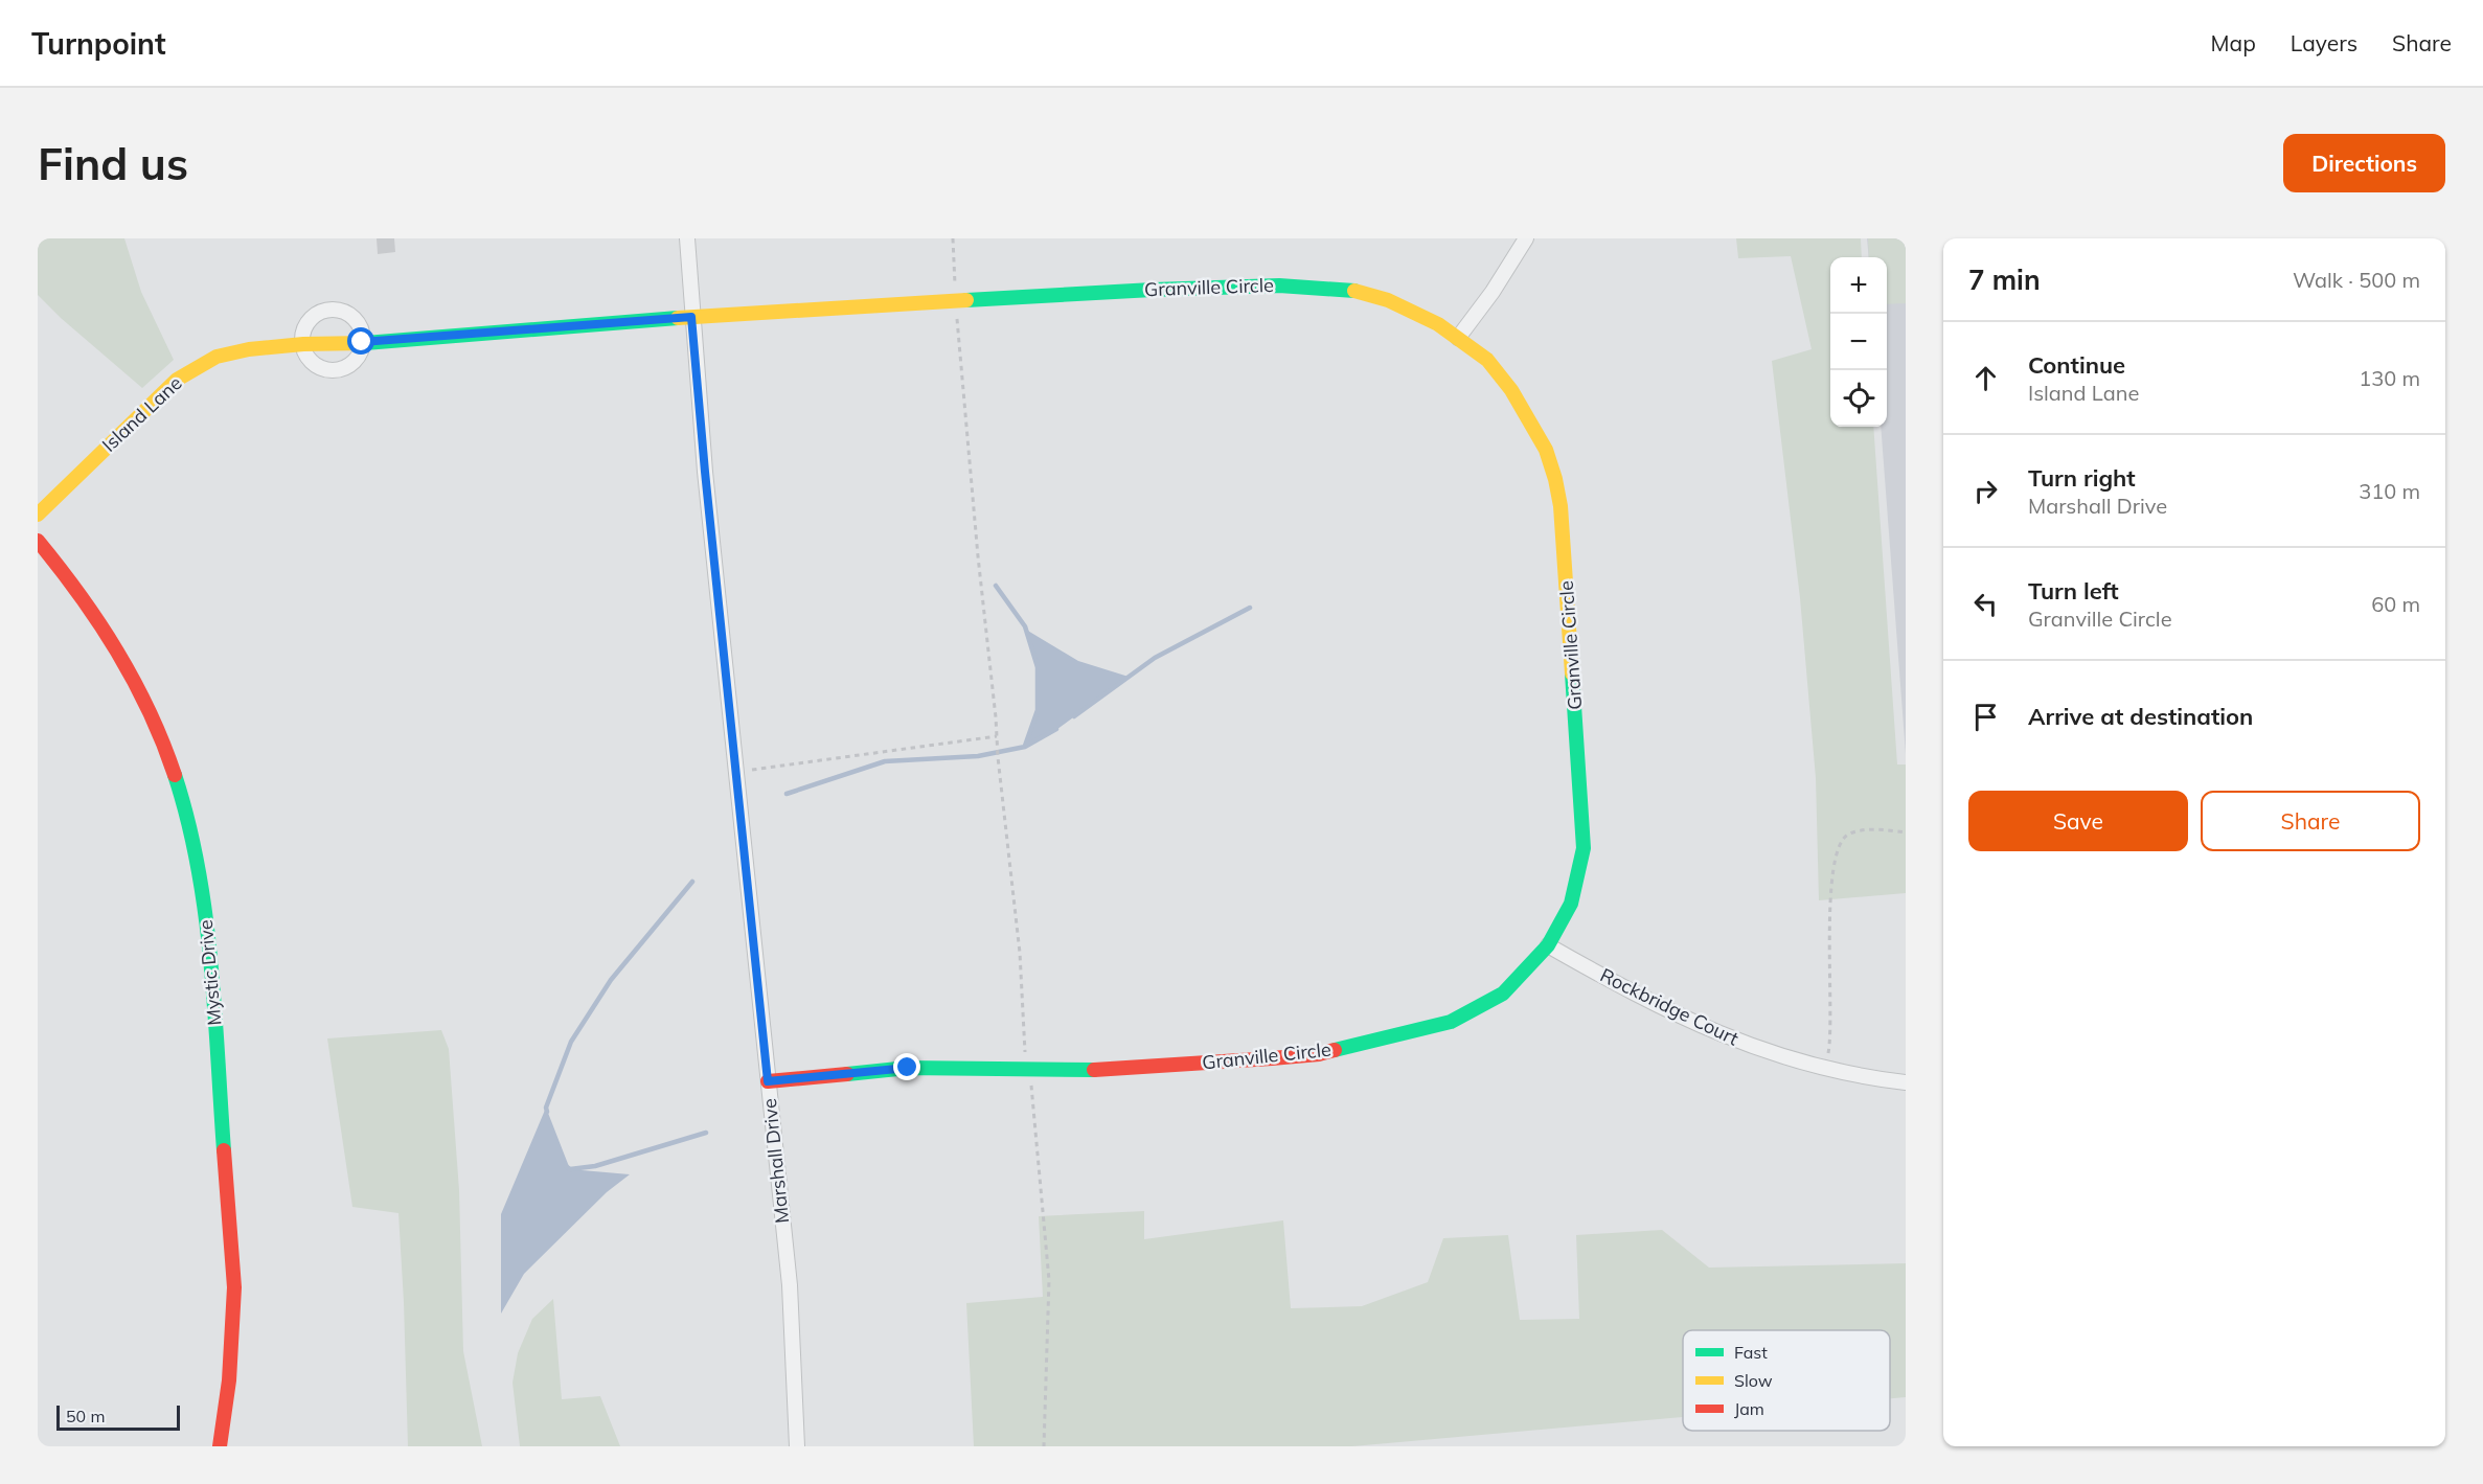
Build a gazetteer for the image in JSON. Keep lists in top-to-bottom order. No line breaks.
{"streets":{"street":["Granville Circle","Island Lane","Mystic Drive","Rockbridge Court","Marshall Drive"]},"crossings":[["Granville Circle","Island Lane"],["Granville Circle","Rockbridge Court"],["Granville Circle","Marshall Drive"],["Island Lane","Marshall Drive"]],"legend":["Fast","Slow","Jam"],"scale_bar":"50 m","page":{"header":"Turnpoint","nav":["Map","Layers","Share"],"buttons":["Directions",["Save","Share"]],"title":"Find us","heading":["7 min","Walk · 500 m"],"map_buttons":["+","−"],"list":[["Continue","Island Lane","130 m"],["Turn right","Marshall Drive","310 m"],["Turn left","Granville Circle","60 m"],"Arrive at destination"],"scale":"50 m"}}
